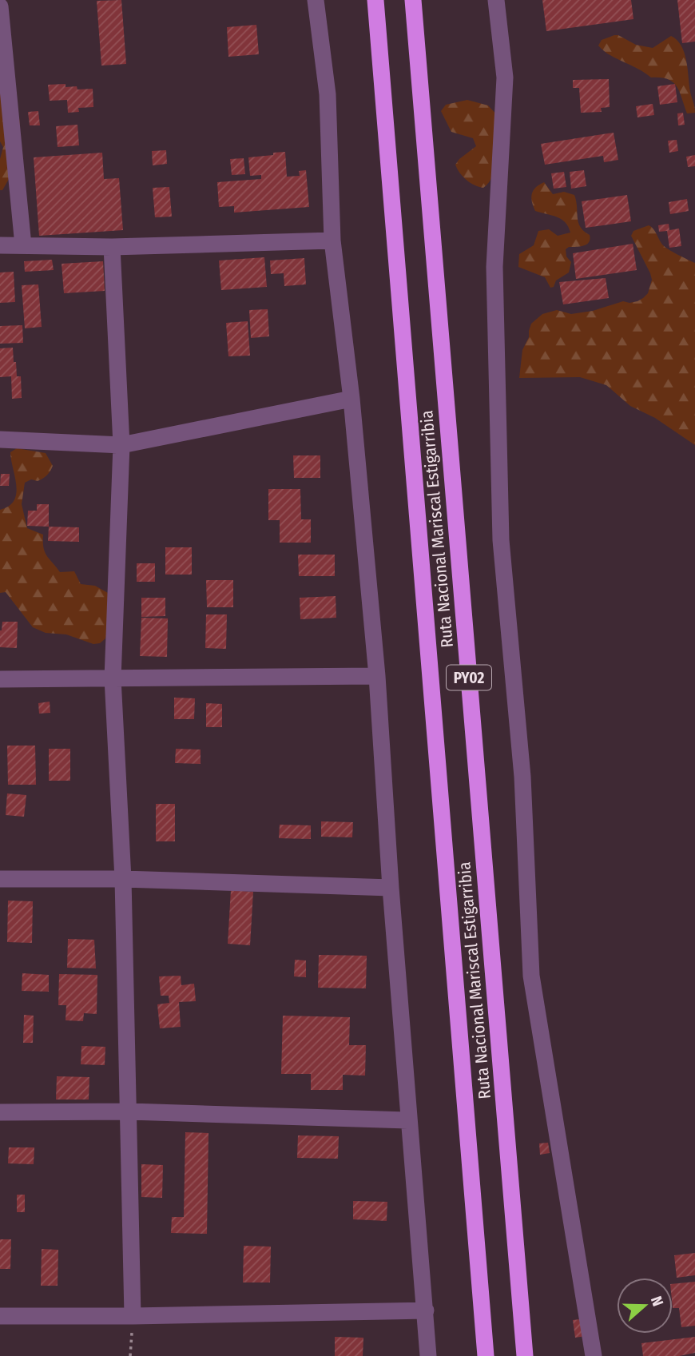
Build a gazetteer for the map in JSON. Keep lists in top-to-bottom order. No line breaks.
{"streets":{"highway":["Ruta Nacional Mariscal Estigarribia","PY02"]},"north":"right"}
